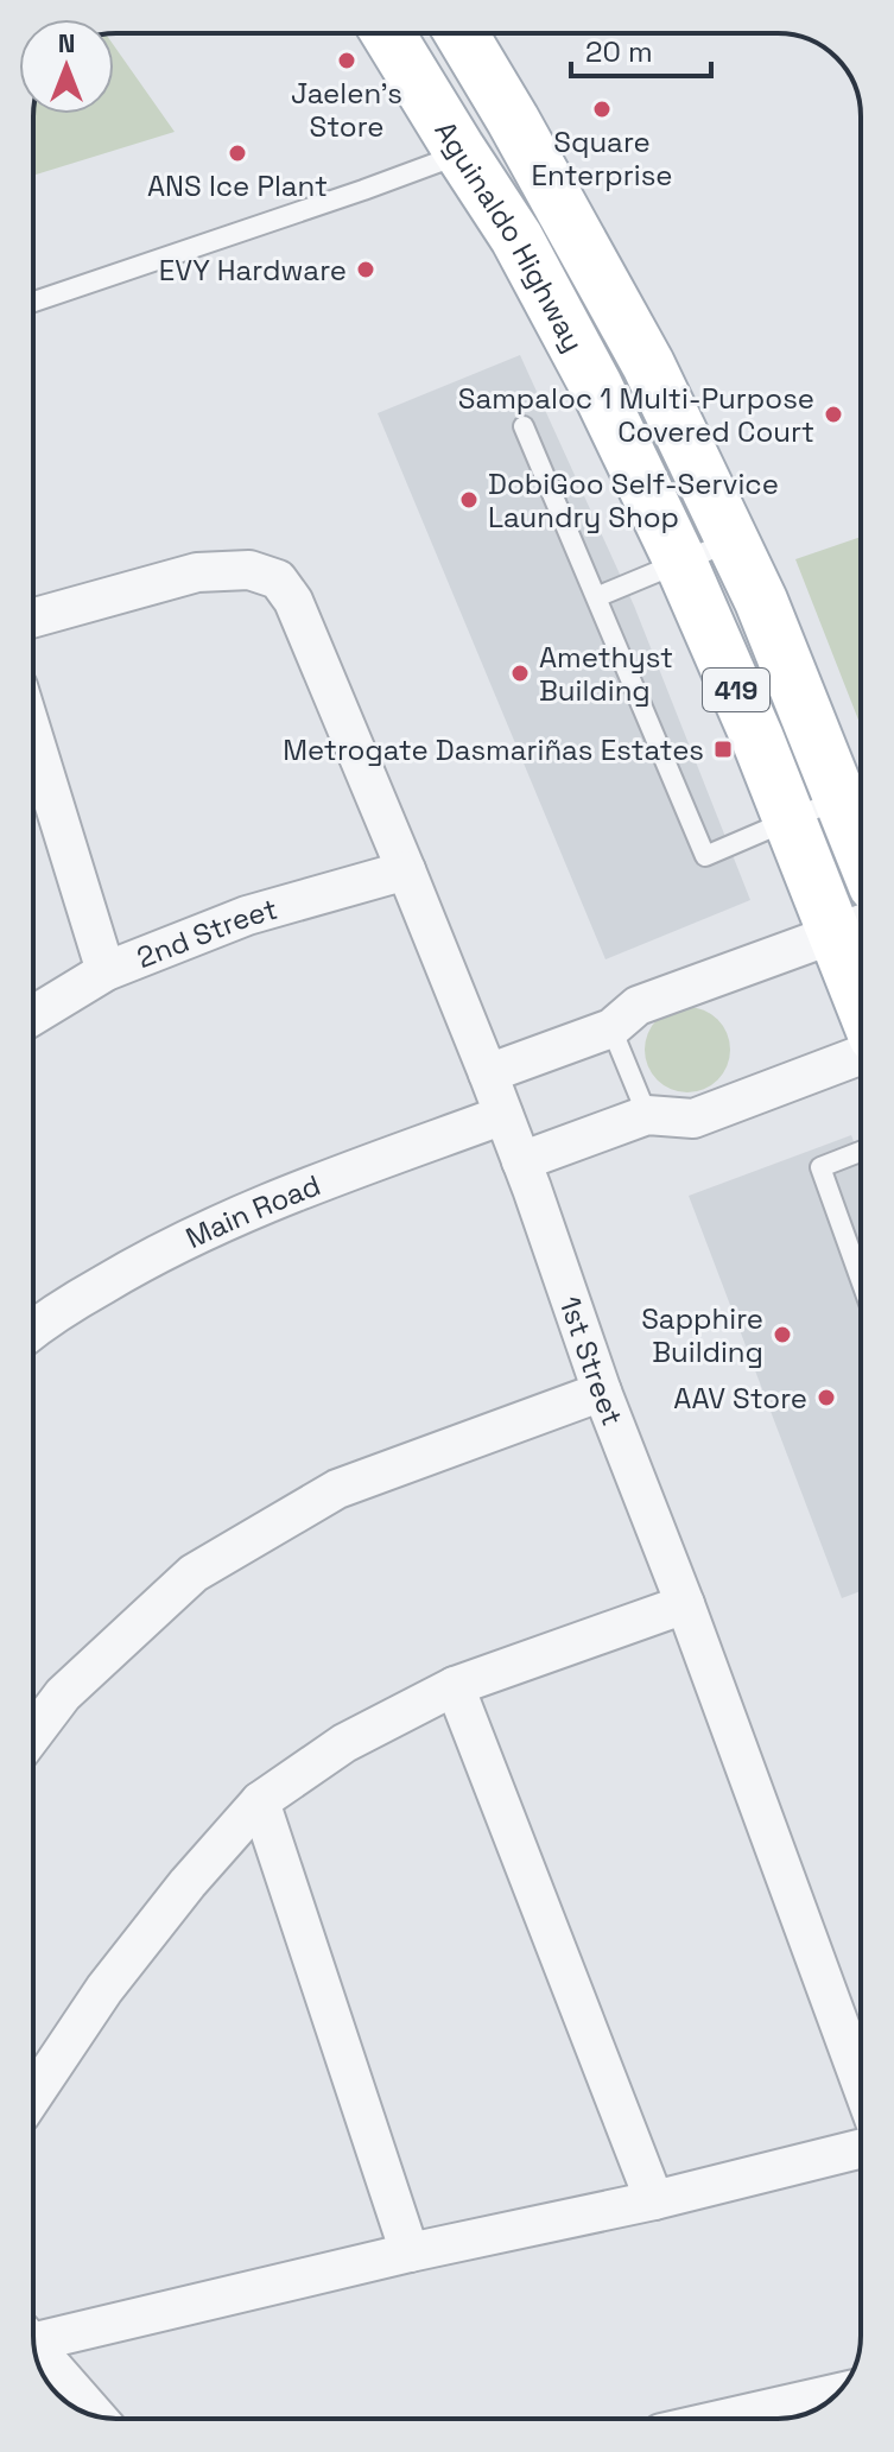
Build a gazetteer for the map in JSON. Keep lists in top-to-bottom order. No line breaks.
{"streets":{"main road":["Aguinaldo Highway","419"],"street":["2nd Street","Main Road","1st Street"]},"crossings":[["2nd Street","1st Street"],["Main Road","1st Street"]],"places":{"other":["Jaelen's Store","Square Enterprise","ANS Ice Plant","EVY Hardware","Sampaloc 1 Multi-Purpose Covered Court","DobiGoo Self-Service Laundry Shop","Amethyst Building","Sapphire Building","AAV Store"],"transit":["Metrogate Dasmariñas Estates"]},"scale_bar":"20 m","north":"top"}
